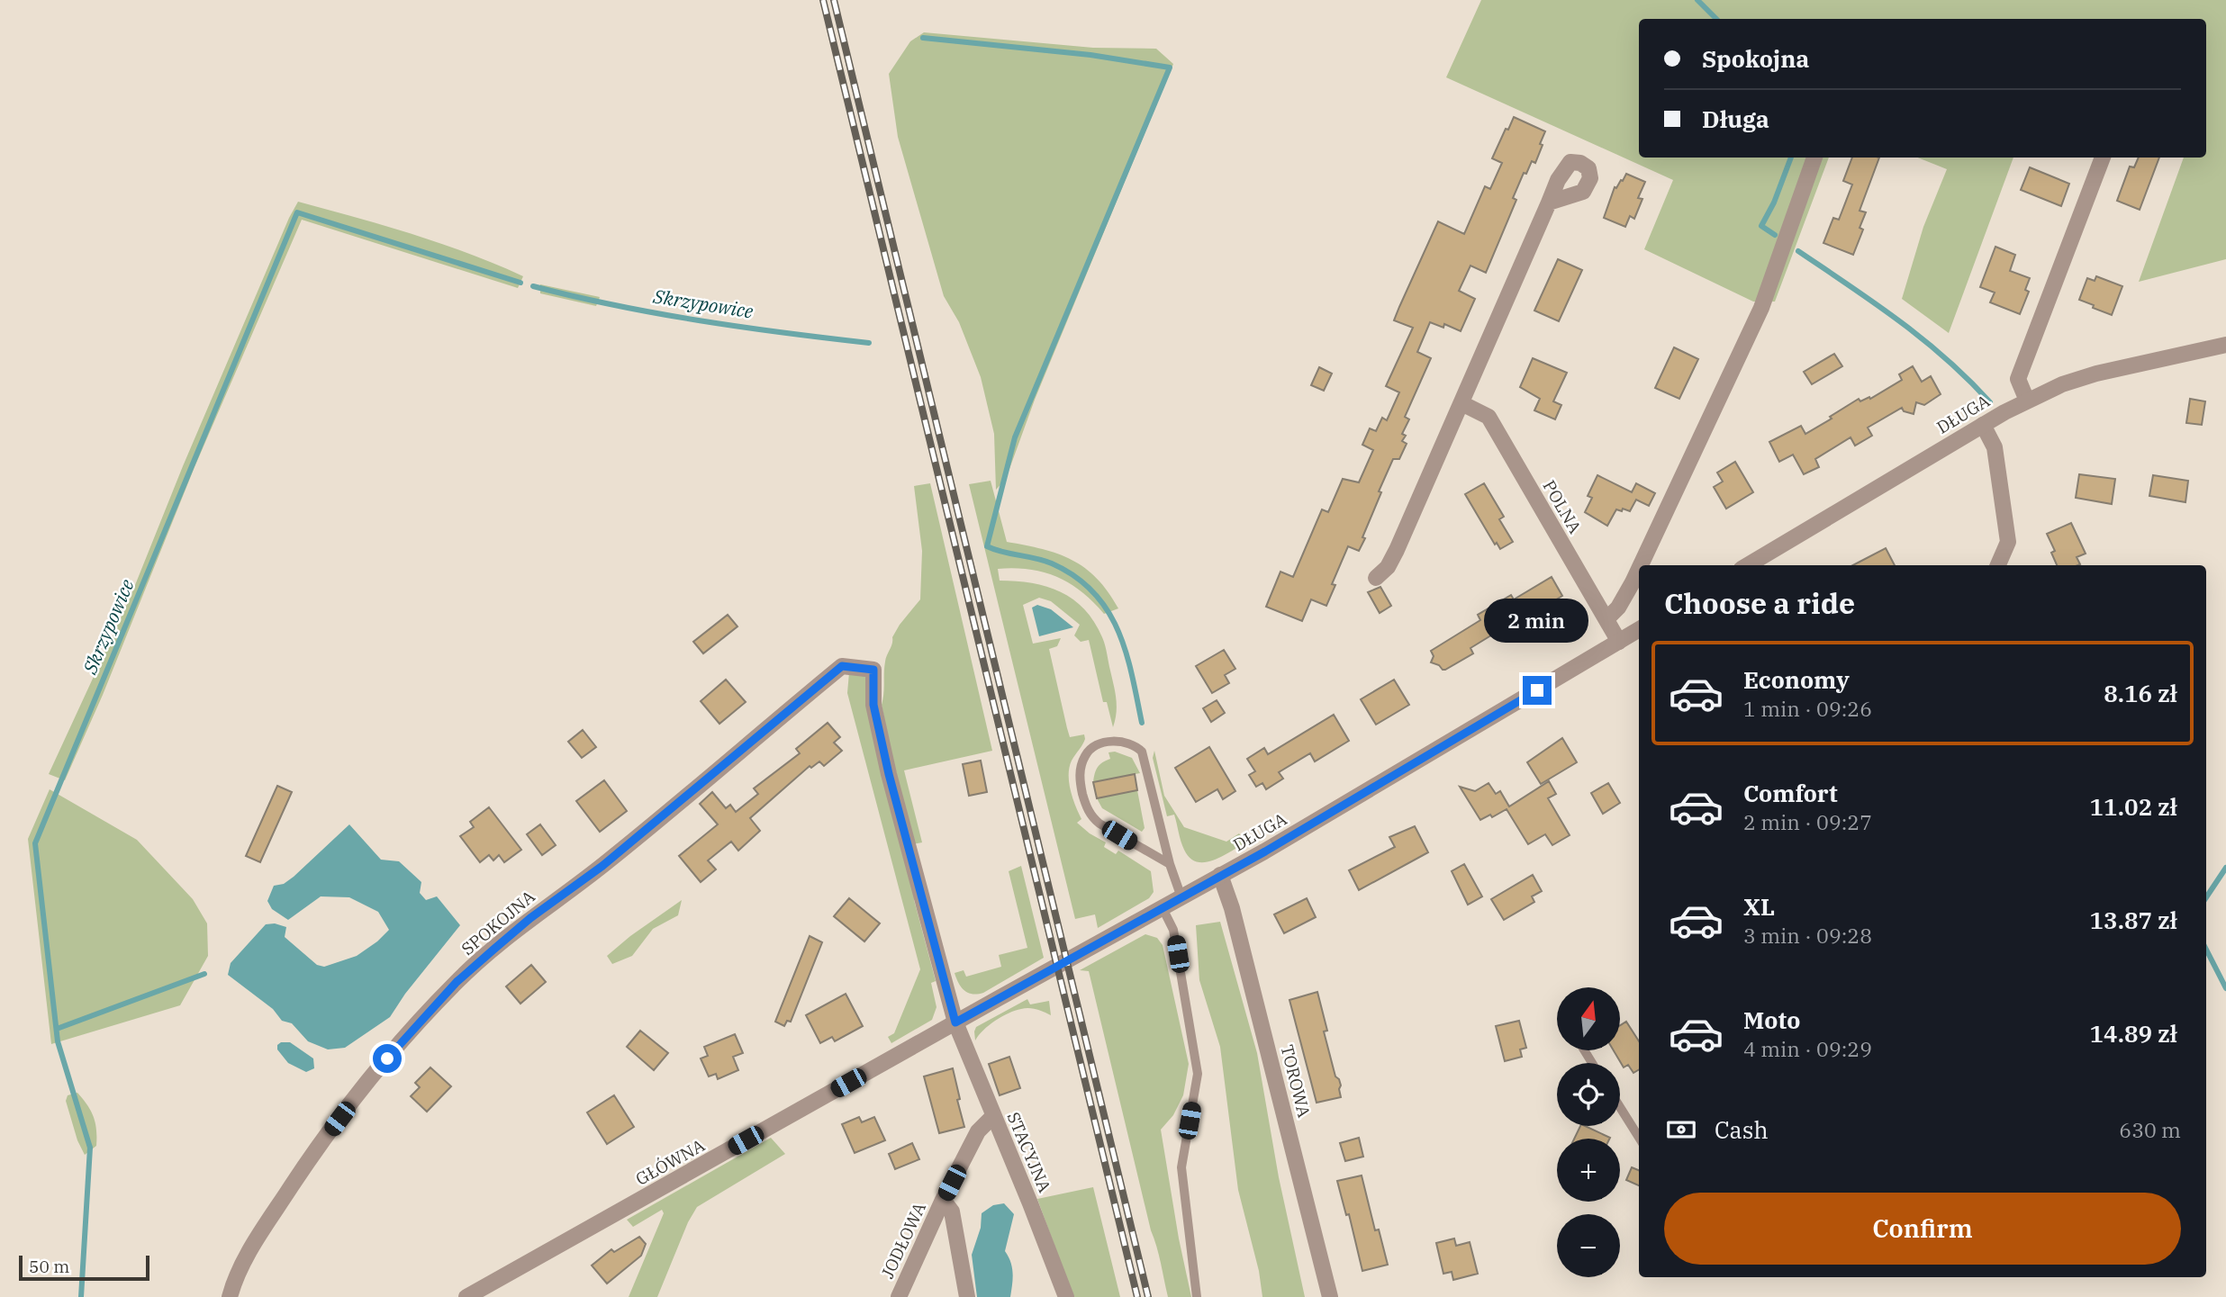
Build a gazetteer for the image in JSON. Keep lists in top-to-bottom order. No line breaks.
{"streets":{"street":["DŁUGA","POLNA","SPOKOJNA","TOROWA","STACYJNA","GŁÓWNA","JODŁOWA"]},"crossings":[["DŁUGA","POLNA"],["DŁUGA","TOROWA"],["DŁUGA","STACYJNA"],["DŁUGA","GŁÓWNA"],["SPOKOJNA","STACYJNA"],["STACYJNA","JODŁOWA"]],"water":["Skrzypowice"],"scale_bar":"50 m","north":"top","page":{"banner":["Spokojna","Długa"],"heading":"Choose a ride","bubble":"2 min","list":[{"name":"Economy","note":"1 min · 09:26","value":"8.16 zł"},{"name":"Comfort","note":"2 min · 09:27","value":"11.02 zł"},{"name":"XL","note":"3 min · 09:28","value":"13.87 zł"},{"name":"Moto","note":"4 min · 09:29","value":"14.89 zł"}],"map_buttons":["+","−"],"pay":["Cash","630 m"],"buttons":"Confirm","scale":"50 m"}}
